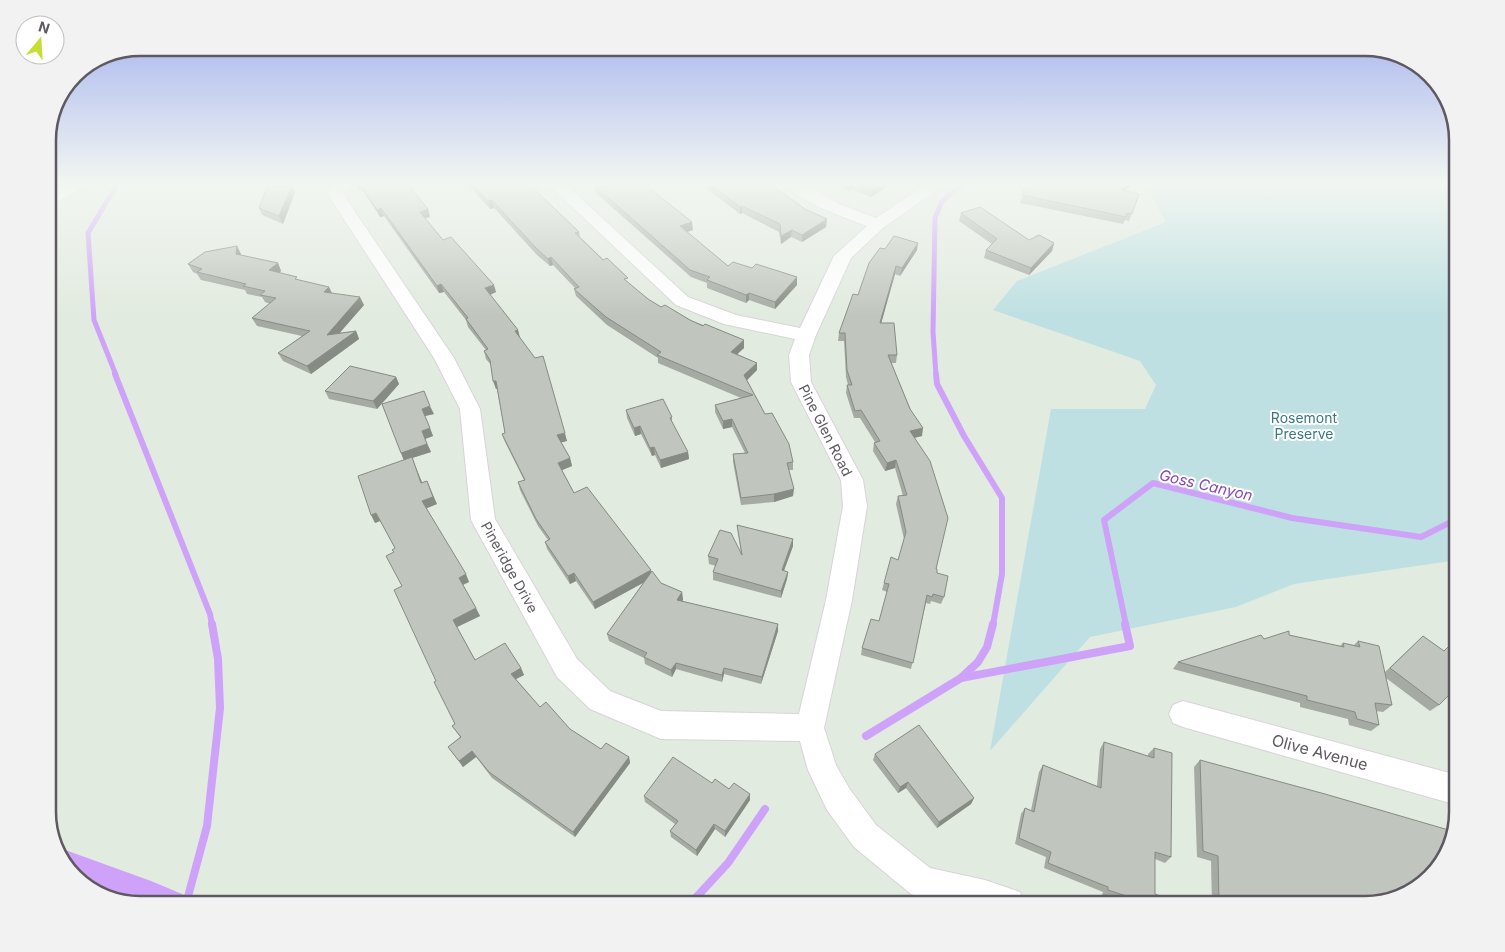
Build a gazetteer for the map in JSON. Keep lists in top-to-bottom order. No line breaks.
{"streets":{"street":["Pine Glen Road","Pineridge Drive","Olive Avenue"]},"crossings":[["Pine Glen Road","Pineridge Drive"]],"water":["Goss Canyon"],"parks":["Rosemont Preserve"],"north":"top"}
